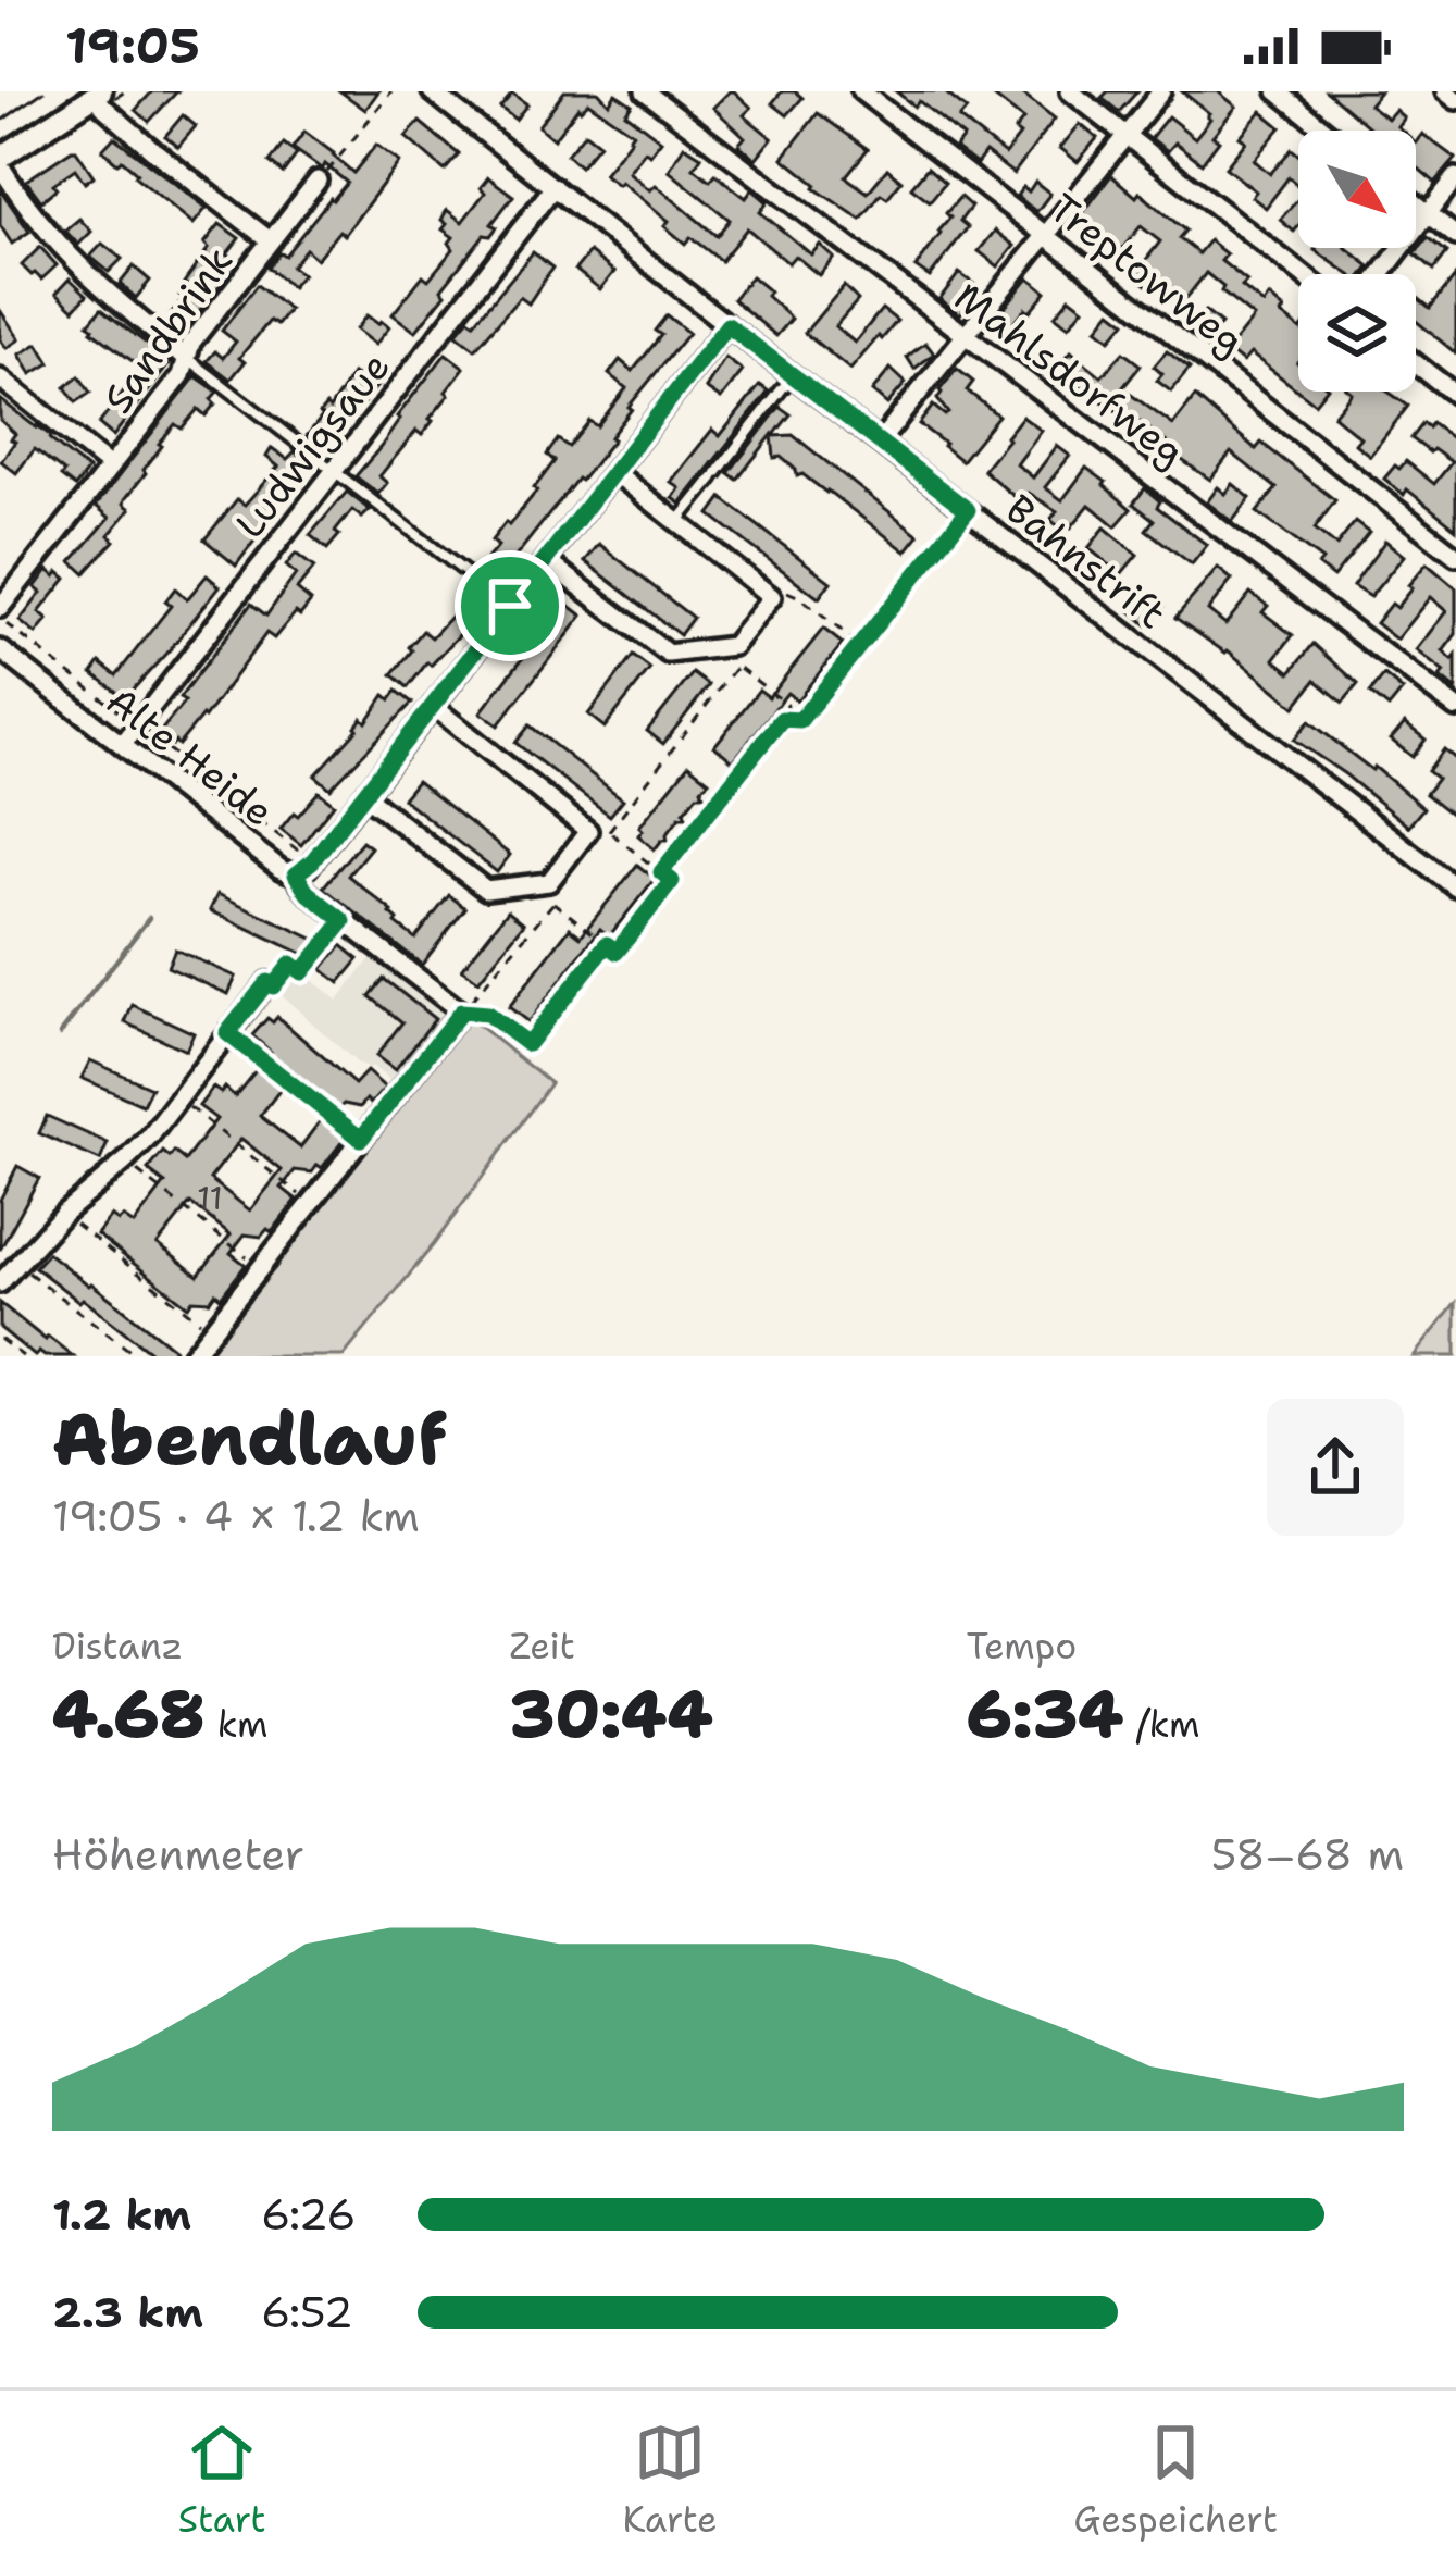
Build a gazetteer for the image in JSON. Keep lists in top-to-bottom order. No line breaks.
{"streets":{"street":["Treptowweg","Sandbrink","Mahlsdorfweg","Ludwigsaue","Bahnstrift","Alte Heide"]},"crossings":[["Ludwigsaue","Bahnstrift"],["Ludwigsaue","Alte Heide"]],"house_numbers":["11"],"north":"bottom right","page":{"status":"19:05","heading":["Abendlauf","19:05 · 4 × 1.2 km"],"stats":[["Distanz","4.68 km"],["Zeit","30:44"],["Tempo","6:34 /km"]],"chart":["Höhenmeter","58–68 m"],"list":[{"name":"1.2 km","note":"6:26"},{"name":"2.3 km","note":"6:52"}],"tabs":["Start","Karte","Gespeichert"]}}
